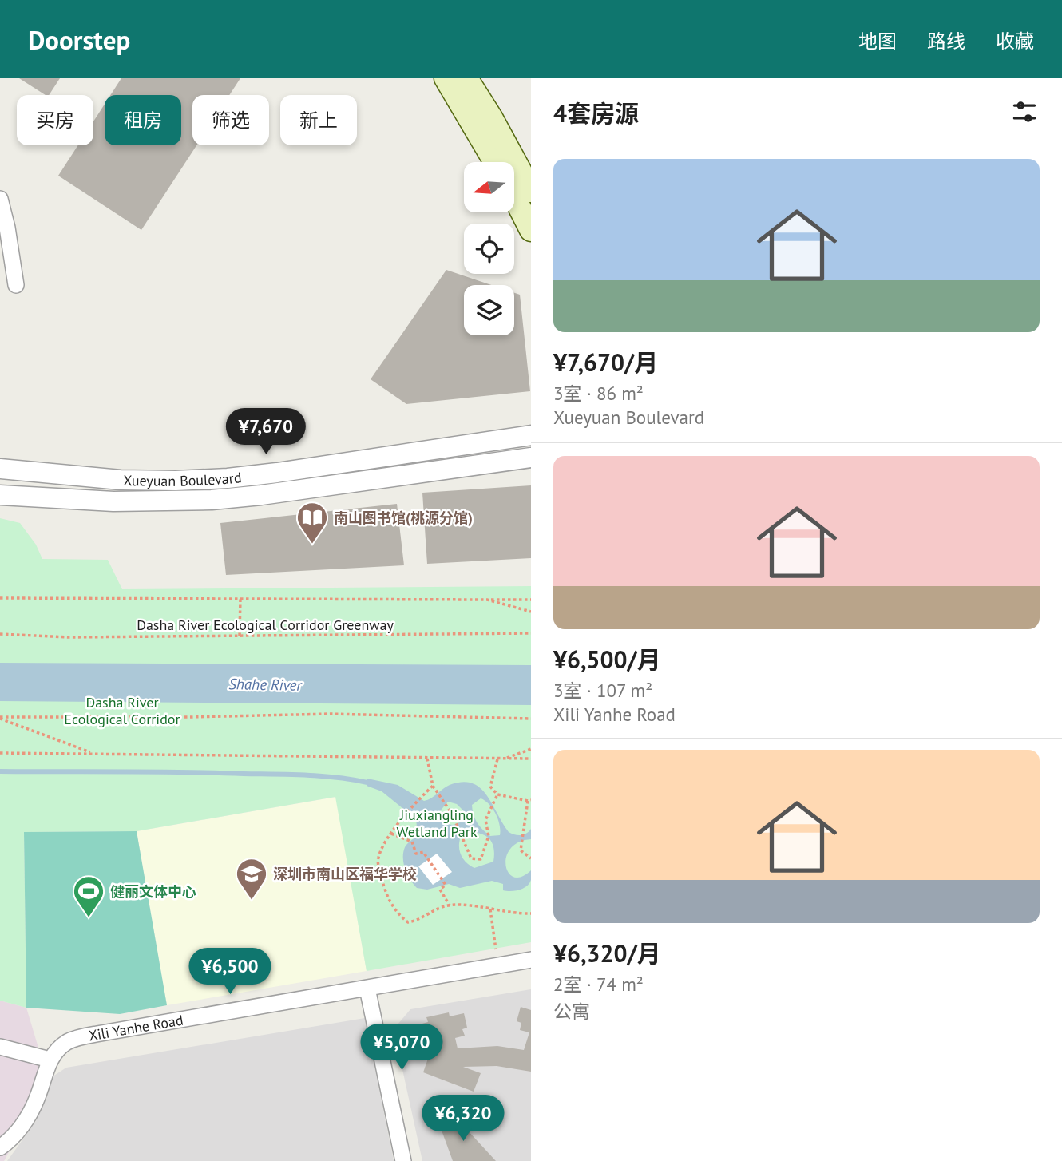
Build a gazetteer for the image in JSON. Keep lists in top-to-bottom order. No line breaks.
{"streets":{"street":["Xueyuan Boulevard","Xili Yanhe Road"],"path":["Dasha River Ecological Corridor Greenway"]},"water":["Shahe River"],"parks":["Dasha River Ecological Corridor","Jiuxiangling Wetland Park"],"places":{"library":["南山图书馆(桃源分馆)"],"school or university":["深圳市南山区福华学校"],"sports":["健丽文体中心"]},"north":"left","page":{"header":"Doorstep","nav":["地图","路线","收藏"],"heading":"4套房源","chip":["买房","租房","筛选","新上"],"list":[{"name":"¥7,670/月","note":"3室 · 86 m² · Xueyuan Boulevard"},{"name":"¥6,500/月","note":"3室 · 107 m² · Xili Yanhe Road"},{"name":"¥6,320/月","note":"2室 · 74 m² · 公寓"}],"price":["¥7,670","¥6,500","¥5,070","¥6,320"]}}
